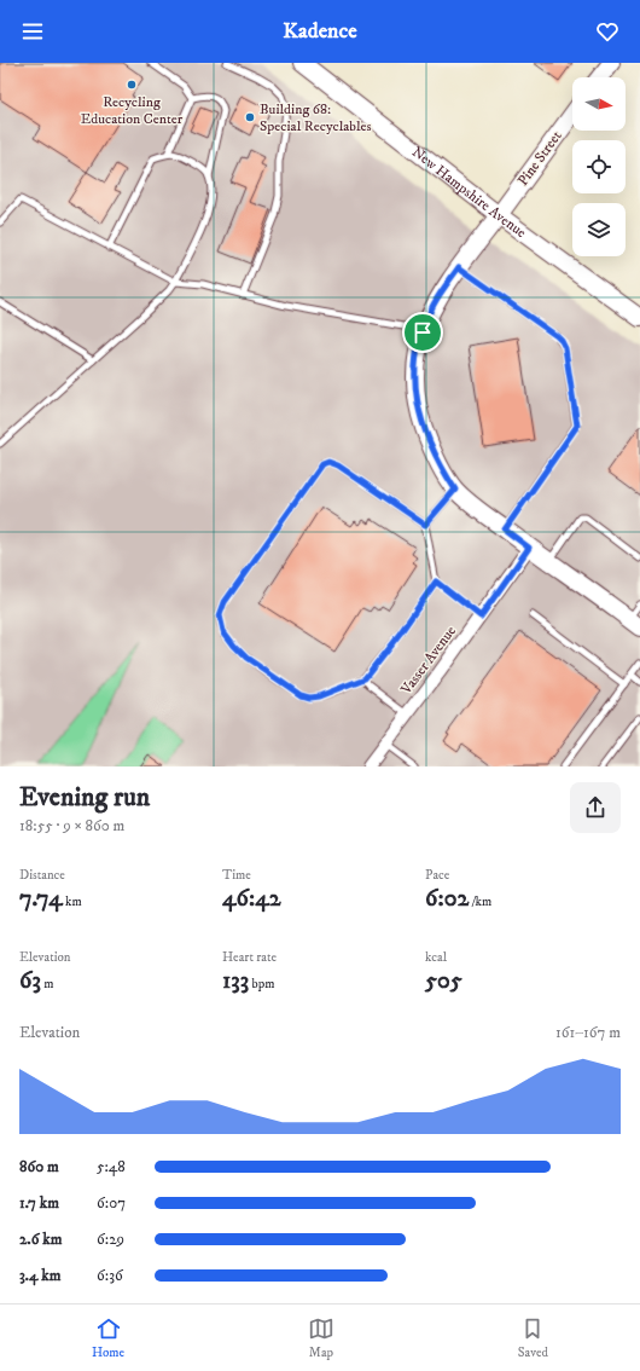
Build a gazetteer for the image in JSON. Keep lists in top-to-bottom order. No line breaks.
{"streets":{"street":["Pine Street","New Hampshire Avenue","Vasser Avenue"]},"crossings":[["Pine Street","New Hampshire Avenue"]],"places":["Recycling Education Center","Building 68: Special Recyclables"],"north":"right","page":{"header":"Kadence","heading":["Evening run","18:55 · 9 × 860 m"],"stats":[["Distance","7.74 km"],["Time","46:42"],["Pace","6:02 /km"],["Elevation","63 m"],["Heart rate","133 bpm"],["kcal","505"]],"chart":["Elevation","161–167 m"],"list":[{"name":"860 m","note":"5:48"},{"name":"1.7 km","note":"6:07"},{"name":"2.6 km","note":"6:29"},{"name":"3.4 km","note":"6:36"}],"tabs":["Home","Map","Saved"]}}
